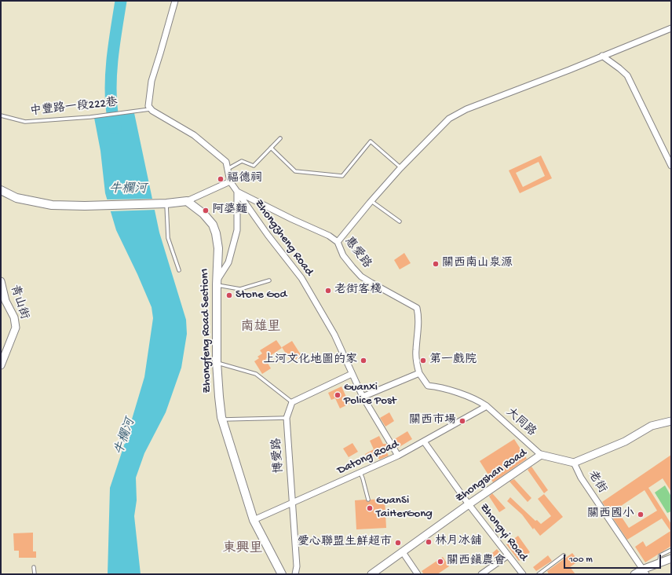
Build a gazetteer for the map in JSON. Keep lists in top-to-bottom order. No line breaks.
{"streets":{"main road":["Zhongfeng Road Section1"],"street":["Zhongzheng Road","惠愛路","青山街","大同路","博愛路","Datong Road","Zhongshan Road","老街","Zhongyi Road"],"lane":["中豐路一段222巷"]},"crossings":[["中豐路一段222巷","Zhongzheng Road"],["Zhongzheng Road","惠愛路"],["Zhongzheng Road","Datong Road"],["惠愛路","大同路"],["惠愛路","Datong Road"],["Zhongfeng Road Section1","Datong Road"],["大同路","Datong Road"],["大同路","Zhongshan Road"],["博愛路","Datong Road"],["Datong Road","Zhongyi Road"],["Zhongshan Road","老街"],["Zhongshan Road","Zhongyi Road"]],"districts":["南雄里","東興里"],"water":["牛欄河"],"places":["福德祠","阿婆麵","關西南山泉源","老街客棧","Stone God","上河文化地圖的家","第一戲院","Guanxi Police Post","關西市場","GuanSi TaiHerGong","關西國小","林月冰舖","愛心聯盟生鮮超市","關西鎮農會"],"scale_bar":"100 m"}
